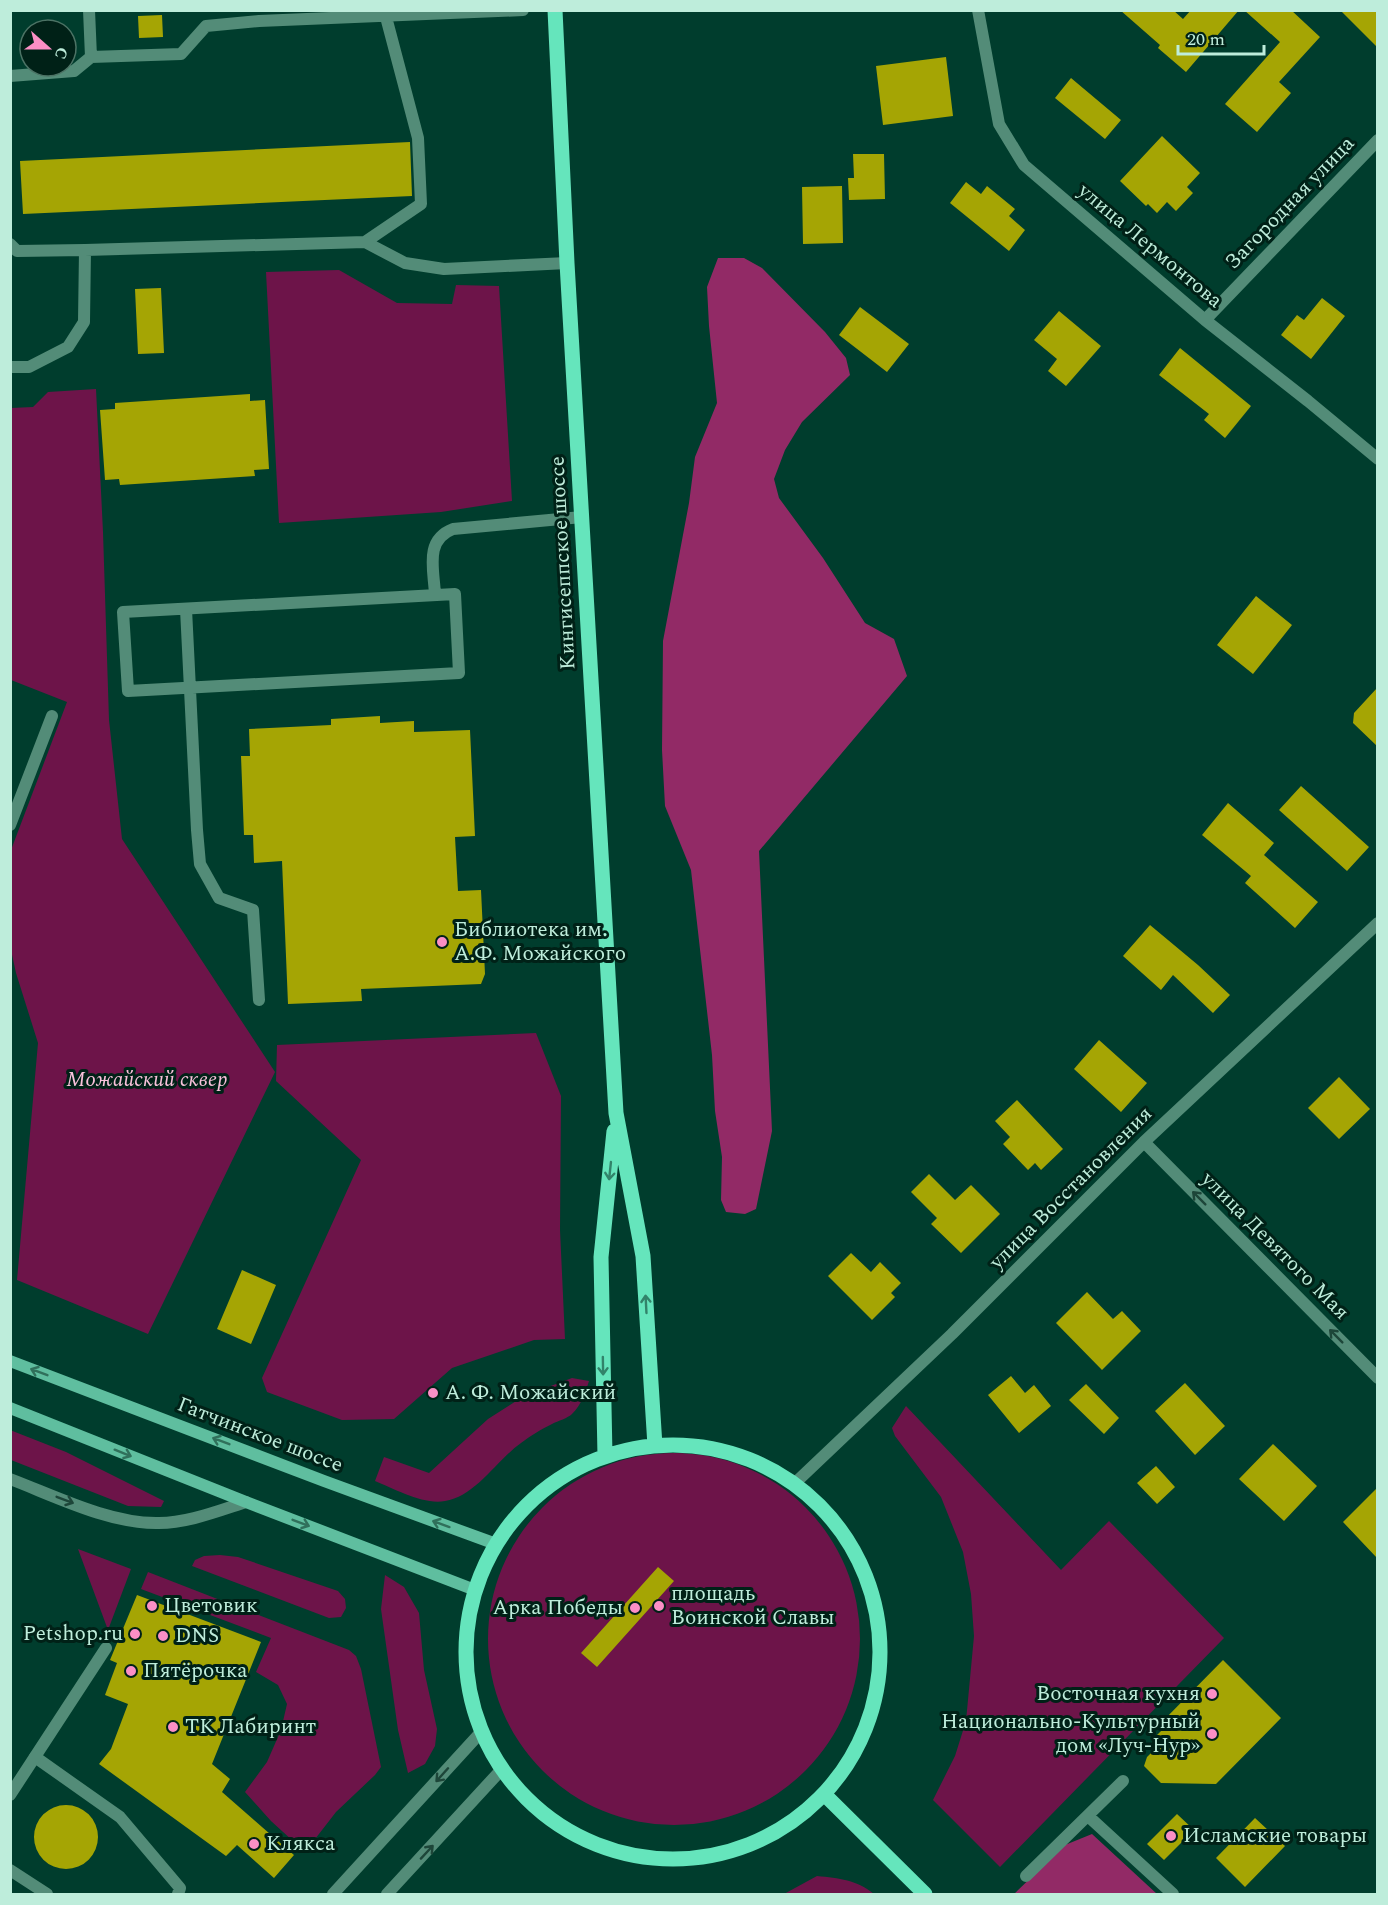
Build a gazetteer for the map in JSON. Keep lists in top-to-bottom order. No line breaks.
{"streets":{"main road":["Кингисеппское шоссе","Гатчинское шоссе"],"street":["Загородная улица","улица Лермонтова","улица Восстановления","улица Девятого Мая"]},"crossings":[["Загородная улица","улица Лермонтова"],["улица Восстановления","улица Девятого Мая"]],"one_way":["улица Девятого Мая"],"parks":["Можайский сквер"],"places":["Библиотека им. А.Ф. Можайского","А. Ф. Можайский","Цветовик","площадь Воинской Славы","Арка Победы","Petshop.ru","DNS","Пятёрочка","Восточная кухня","ТК Лабиринт","Национально-Культурный дом «Луч-Нур»","Исламские товары","Клякса"],"scale_bar":"20 m","north":"right"}
